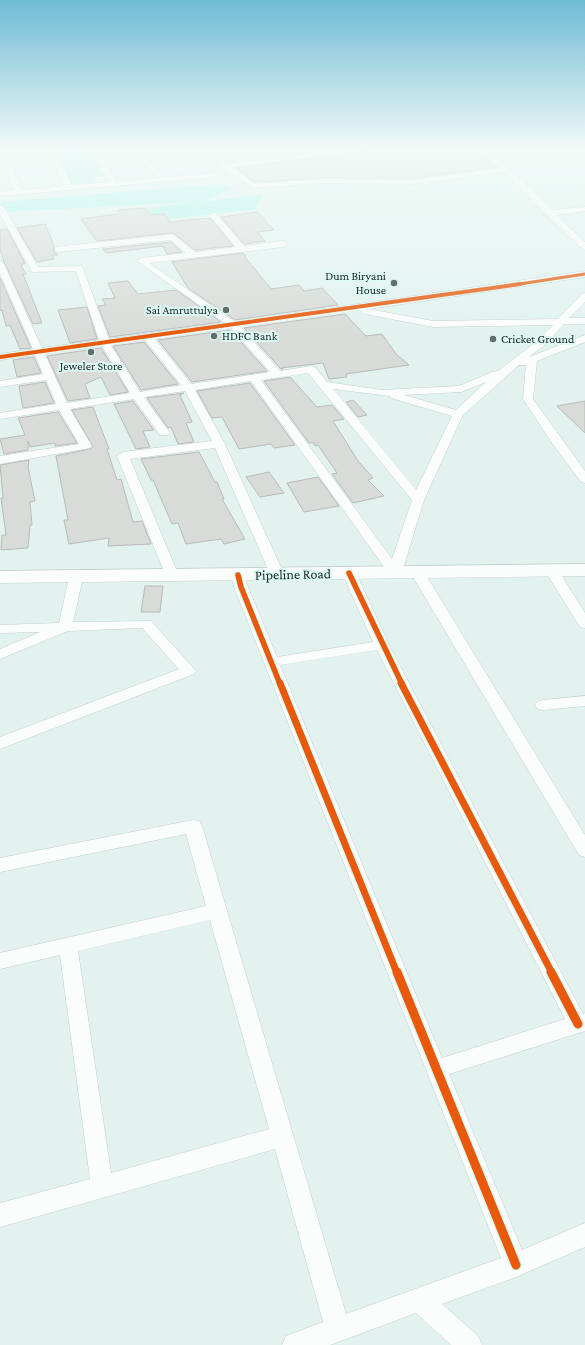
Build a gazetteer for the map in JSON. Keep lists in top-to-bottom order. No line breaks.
{"streets":{"main road":["Pipeline Road"]},"places":["Dum Biryani House","Sai Amruttulya","HDFC Bank","Cricket Ground","Jeweler Store"]}
